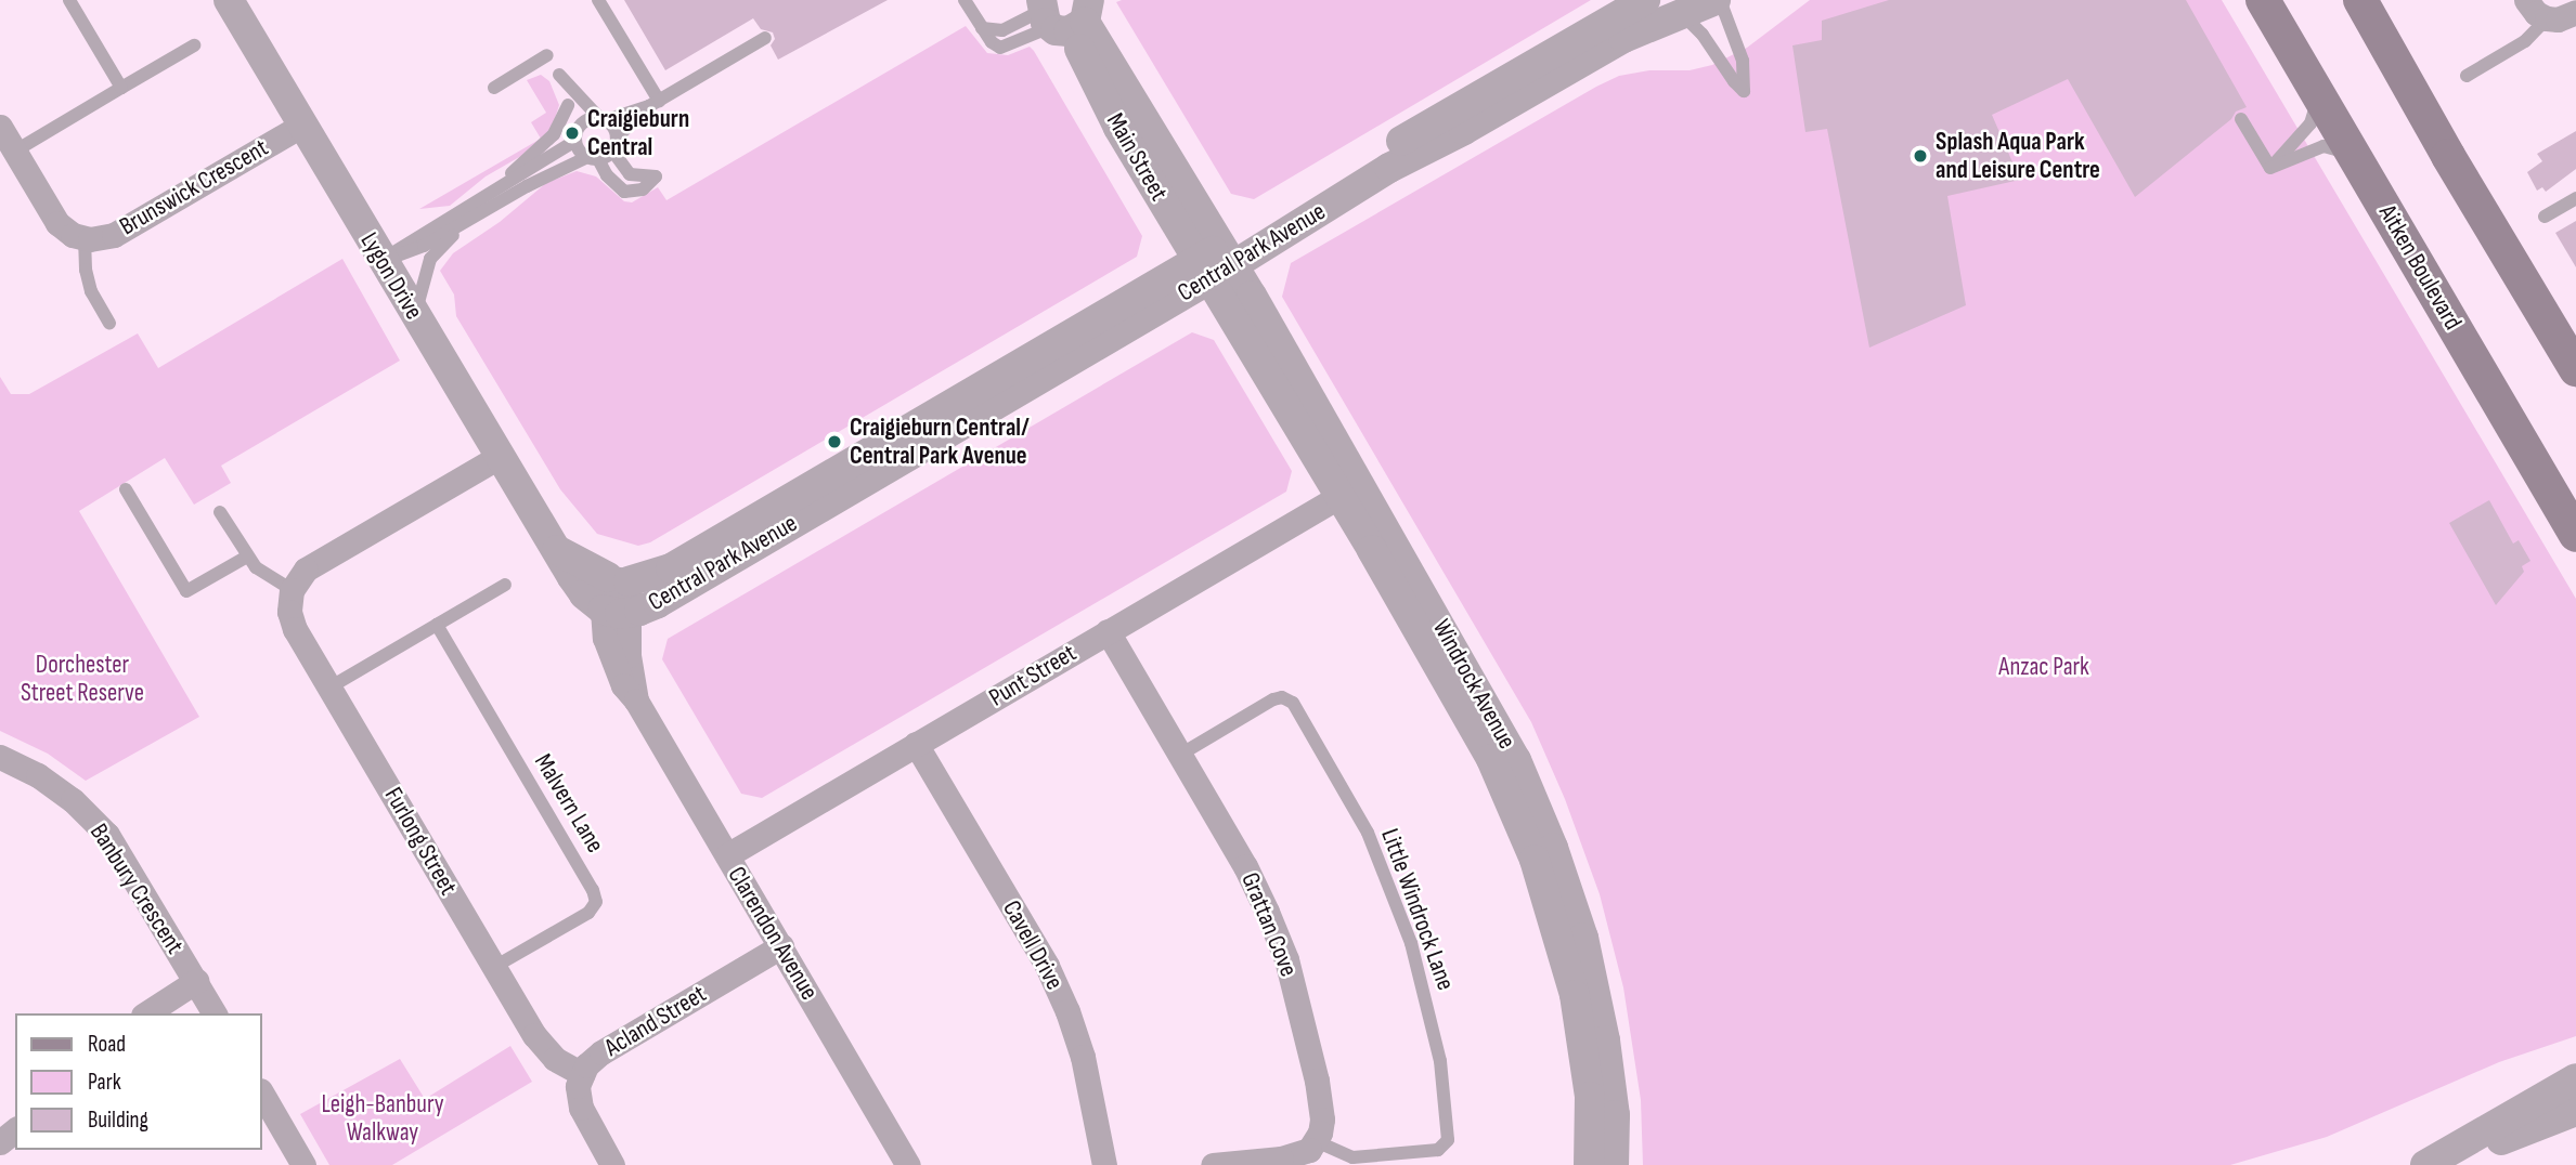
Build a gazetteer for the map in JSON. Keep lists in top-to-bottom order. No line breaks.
{"streets":{"main road":["Aitken Boulevard"],"street":["Main Street","Brunswick Crescent","Central Park Avenue","Lygon Drive","Punt Street","Windrock Avenue","Furlong Street","Banbury Crescent","Grattan Cove","Clarendon Avenue","Cavell Drive","Acland Street"],"lane":["Malvern Lane","Little Windrock Lane"]},"crossings":[["Main Street","Central Park Avenue"],["Main Street","Windrock Avenue"],["Brunswick Crescent","Lygon Drive"],["Central Park Avenue","Windrock Avenue"],["Central Park Avenue","Clarendon Avenue"],["Punt Street","Windrock Avenue"],["Punt Street","Grattan Cove"],["Punt Street","Clarendon Avenue"],["Punt Street","Cavell Drive"],["Malvern Lane","Furlong Street"],["Furlong Street","Acland Street"],["Little Windrock Lane","Grattan Cove"],["Clarendon Avenue","Acland Street"]],"parks":["Dorchester Street Reserve","Anzac Park","Leigh-Banbury Walkway"],"places":["Craigieburn Central","Splash Aqua Park and Leisure Centre","Craigieburn Central/ Central Park Avenue"],"legend":["Road","Park","Building"]}
